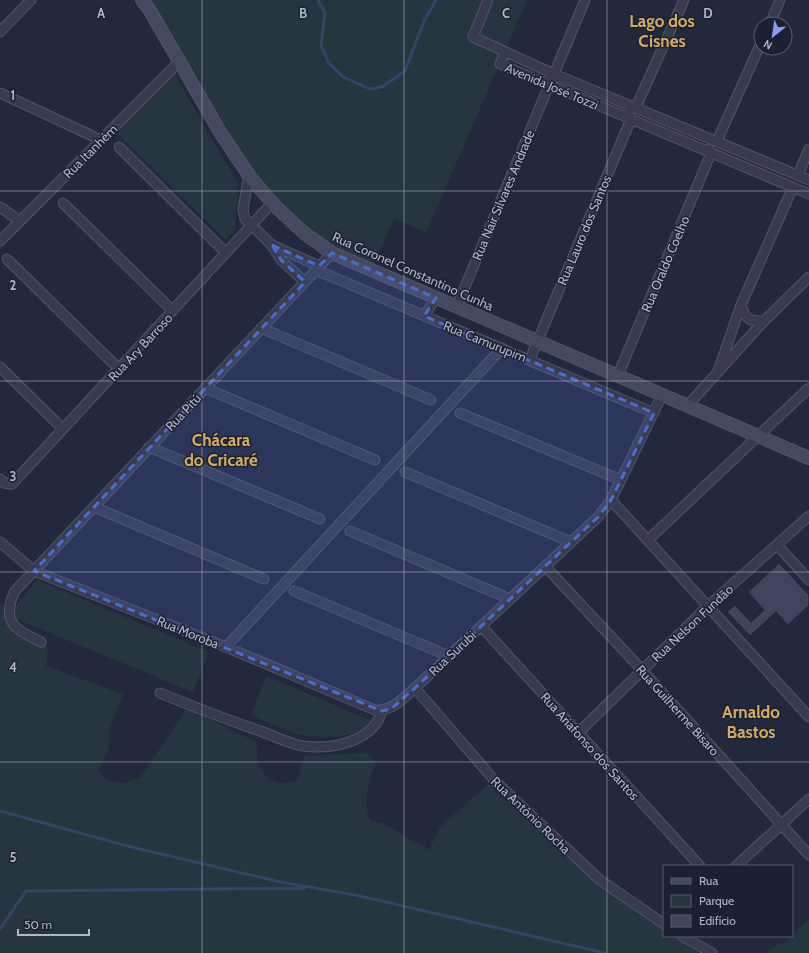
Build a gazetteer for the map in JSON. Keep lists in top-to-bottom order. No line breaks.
{"streets":{"street":["Avenida José Tozzi","Rua Itanhém","Rua Nair Silvares Andrade","Rua Lauro dos Santos","Rua Oraldo Coelho","Rua Coronel Constantino Cunha","Rua Camurupim","Rua Ary Barroso","Rua Pitú","Rua Nelson Fundão","Rua Moroba","Rua Surubi","Rua Guilherme Bisaro","Rua Ariafonso dos Santos","Rua Antônio Rocha"]},"crossings":[["Avenida José Tozzi","Rua Nair Silvares Andrade"],["Avenida José Tozzi","Rua Lauro dos Santos"],["Avenida José Tozzi","Rua Oraldo Coelho"],["Rua Itanhém","Rua Coronel Constantino Cunha"],["Rua Nair Silvares Andrade","Rua Coronel Constantino Cunha"],["Rua Lauro dos Santos","Rua Coronel Constantino Cunha"],["Rua Lauro dos Santos","Rua Camurupim"],["Rua Oraldo Coelho","Rua Coronel Constantino Cunha"],["Rua Coronel Constantino Cunha","Rua Ary Barroso"],["Rua Coronel Constantino Cunha","Rua Pitú"],["Rua Coronel Constantino Cunha","Rua Surubi"],["Rua Camurupim","Rua Pitú"],["Rua Camurupim","Rua Surubi"],["Rua Pitú","Rua Moroba"],["Rua Nelson Fundão","Rua Guilherme Bisaro"],["Rua Nelson Fundão","Rua Ariafonso dos Santos"],["Rua Moroba","Rua Surubi"],["Rua Surubi","Rua Guilherme Bisaro"],["Rua Surubi","Rua Ariafonso dos Santos"],["Rua Surubi","Rua Antônio Rocha"]],"districts":["Lago dos Cisnes","Chácara do Cricaré","Arnaldo Bastos"],"legend":["Rua","Parque","Edifício"],"scale_bar":"50 m","north":"bottom left","grid":{"columns":["A","B","C","D"],"rows":["1","2","3","4","5"]}}
